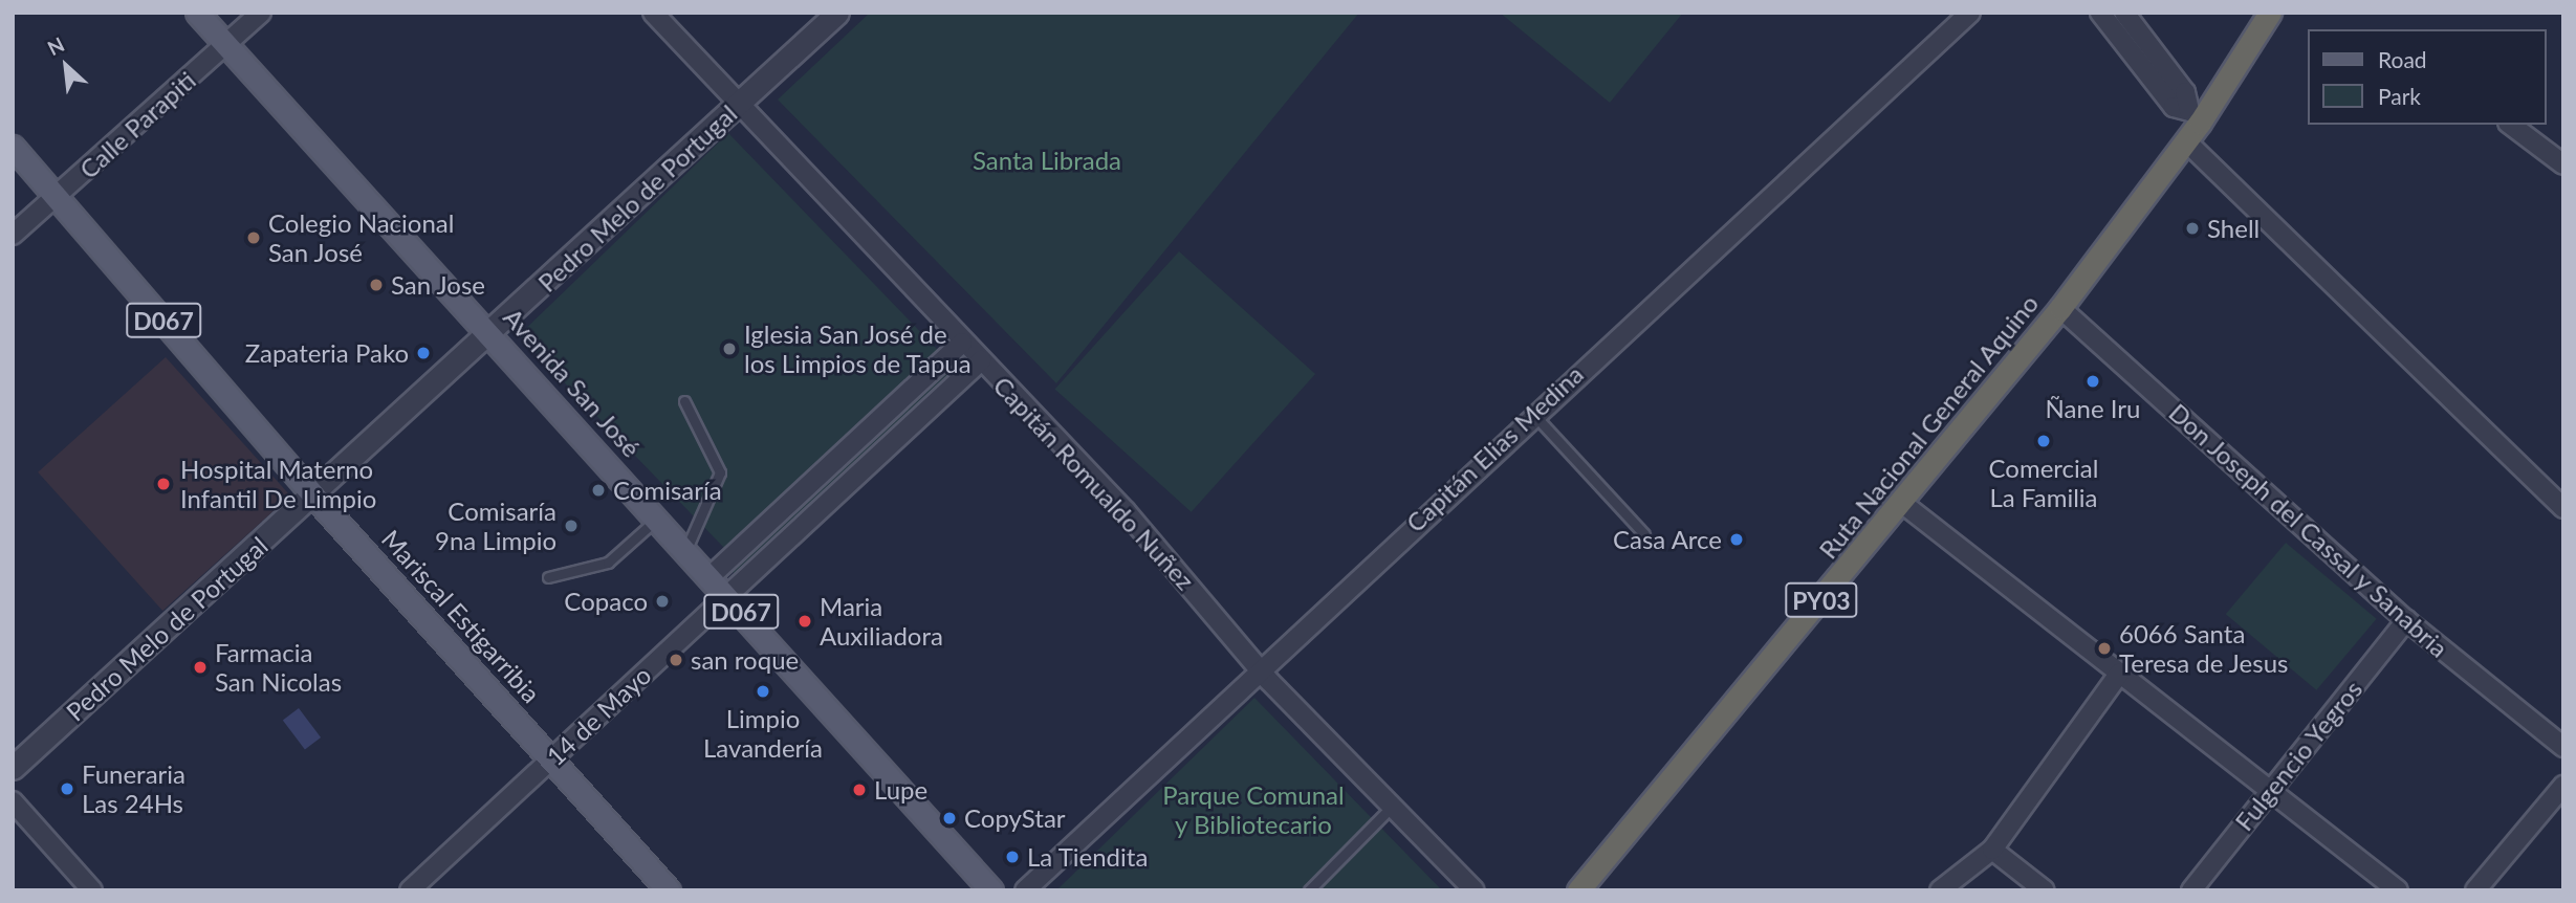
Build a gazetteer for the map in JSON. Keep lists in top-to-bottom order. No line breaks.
{"streets":{"highway":["Ruta Nacional General Aquino","PY03"],"main road":["D067","Avenida San José","Mariscal Estigarribia"],"street":["Calle Parapiti","Pedro Melo de Portugal","Capitán Elias Medina","Capitán Romualdo Nuñez","Don Joseph del Cassal y Sanabria","14 de Mayo","Fulgencio Yegros"]},"crossings":[["Calle Parapiti","Avenida San José"],["Calle Parapiti","Mariscal Estigarribia"],["Pedro Melo de Portugal","Avenida San José"],["Pedro Melo de Portugal","Capitán Romualdo Nuñez"],["Pedro Melo de Portugal","Mariscal Estigarribia"],["Avenida San José","14 de Mayo"],["Ruta Nacional General Aquino","Don Joseph del Cassal y Sanabria"],["Capitán Elias Medina","Capitán Romualdo Nuñez"],["Capitán Romualdo Nuñez","14 de Mayo"],["Don Joseph del Cassal y Sanabria","Fulgencio Yegros"],["Mariscal Estigarribia","14 de Mayo"]],"parks":["Santa Librada","Parque Comunal y Bibliotecario"],"places":["Shell","Colegio Nacional San José","San Jose","Iglesia San José de los Limpios de Tapua","Zapateria Pako","Ñane Iru","Comercial La Familia","Hospital Materno Infantil De Limpio","Comisaría","Comisaría 9na Limpio","Casa Arce","Copaco","Maria Auxiliadora","6066 Santa Teresa de Jesus","san roque","Farmacia San Nicolas","Limpio Lavandería","Funeraria Las 24Hs","Lupe","CopyStar","La Tiendita"],"legend":["Road","Park"],"north":"top left"}
